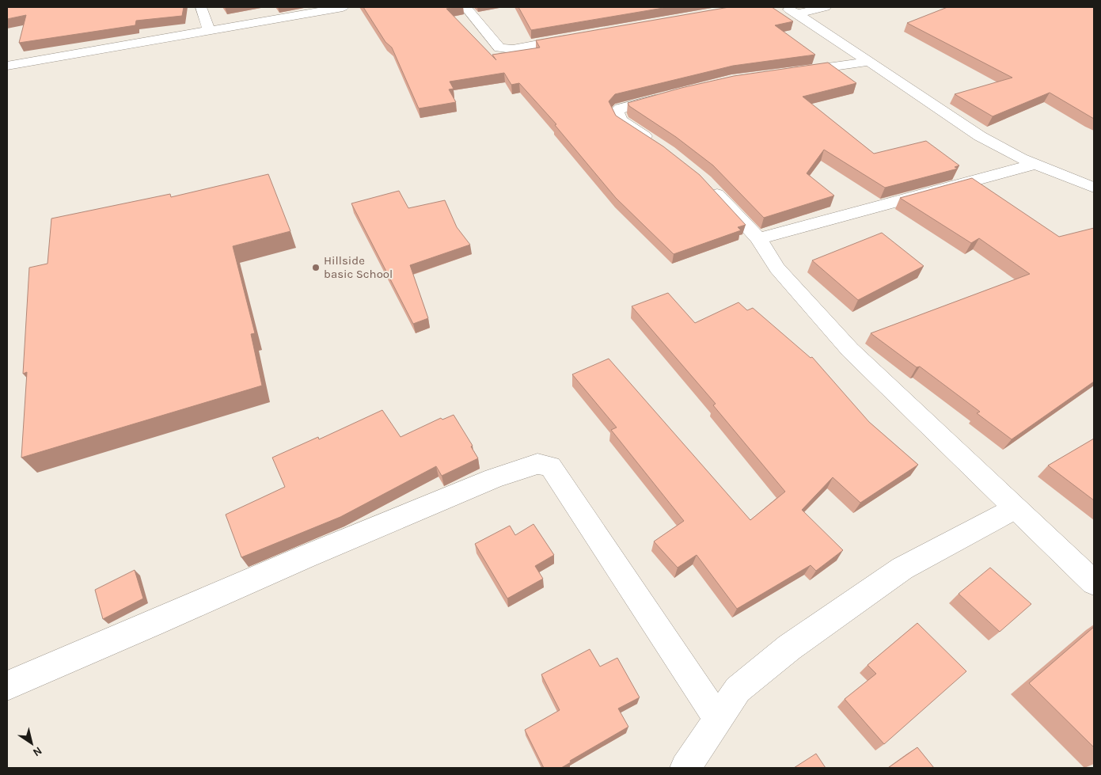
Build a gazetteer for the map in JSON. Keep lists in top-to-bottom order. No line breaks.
{"places":["Hillside basic School"],"north":"bottom right"}
